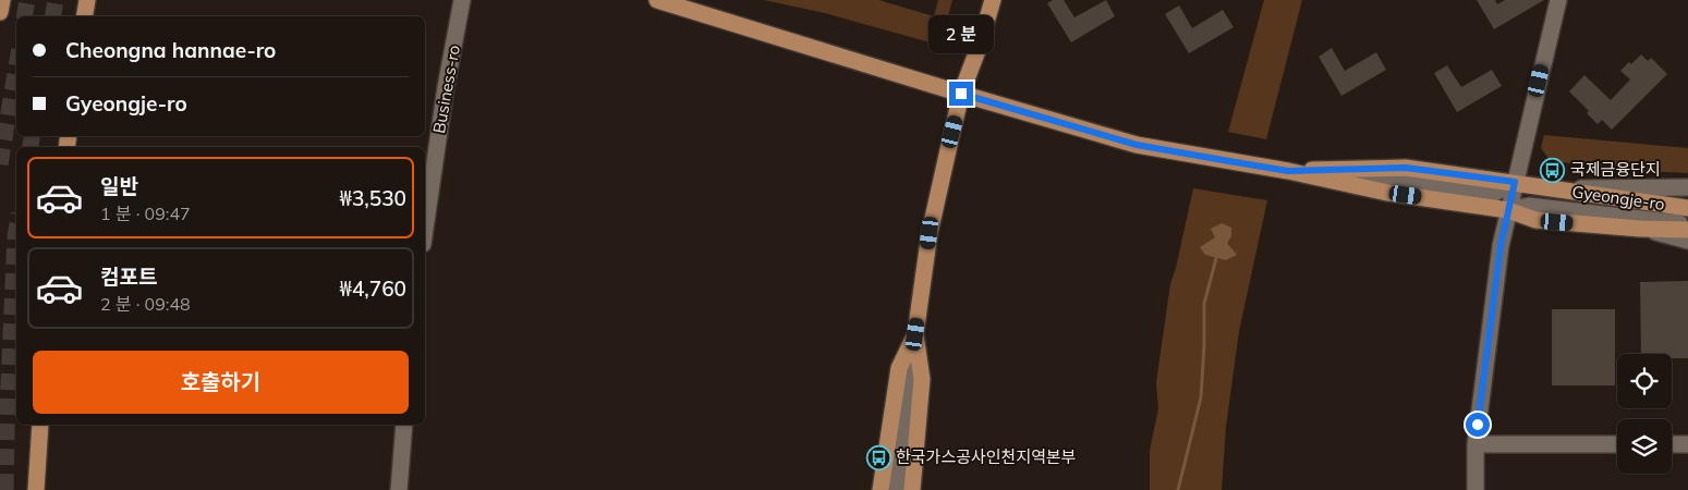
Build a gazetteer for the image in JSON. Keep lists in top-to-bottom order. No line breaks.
{"streets":{"main road":["Gyeongje-ro"],"street":["Business-ro"]},"places":{"bus stop":["국제금융단지","한국가스공사인천지역본부"]},"page":{"bubble":"2 분","banner":["Cheongna hannae-ro","Gyeongje-ro"],"list":[{"name":"일반","note":"1 분 · 09:47","value":"₩3,530"},{"name":"컴포트","note":"2 분 · 09:48","value":"₩4,760"}],"buttons":"호출하기"}}
